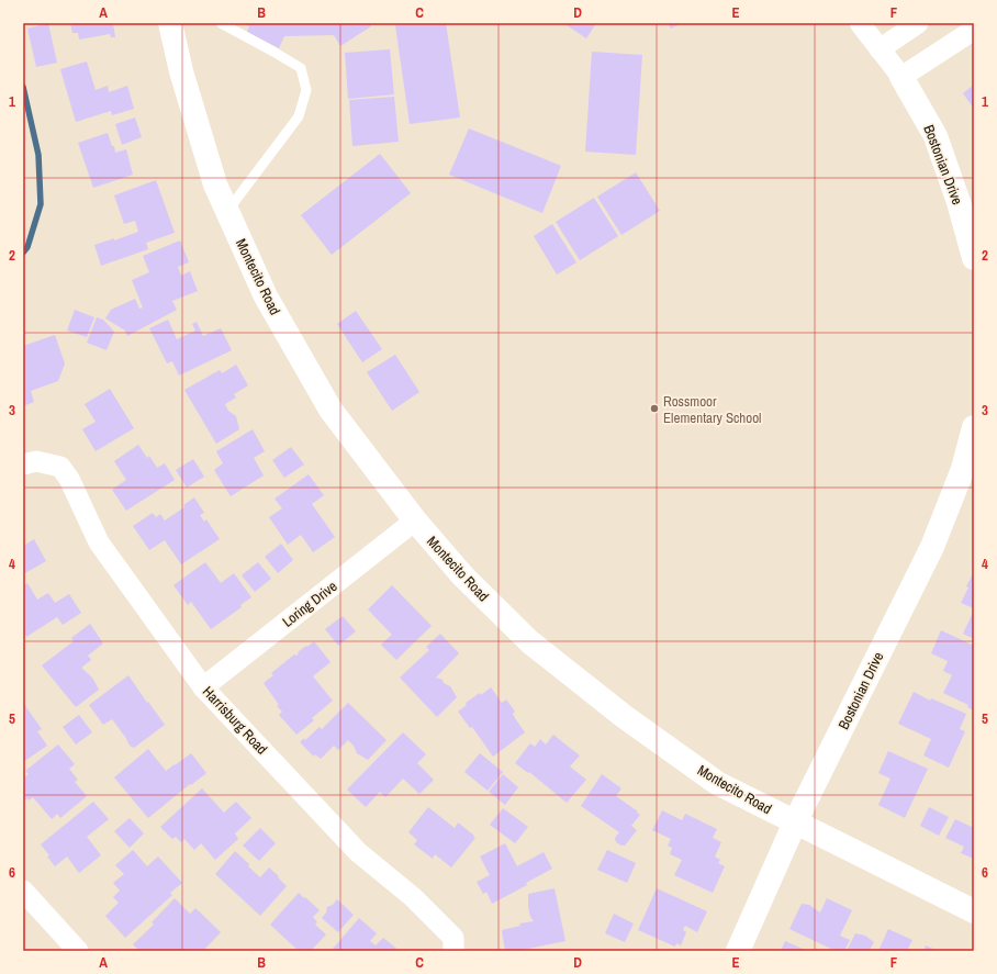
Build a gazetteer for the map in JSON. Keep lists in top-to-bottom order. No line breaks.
{"streets":{"street":["Bostonian Drive","Montecito Road","Loring Drive","Harrisburg Road"]},"crossings":[["Bostonian Drive","Montecito Road"],["Montecito Road","Loring Drive"],["Loring Drive","Harrisburg Road"]],"places":["Rossmoor Elementary School"],"grid":{"columns":["A","B","C","D","E","F"],"rows":["1","2","3","4","5","6"]}}
